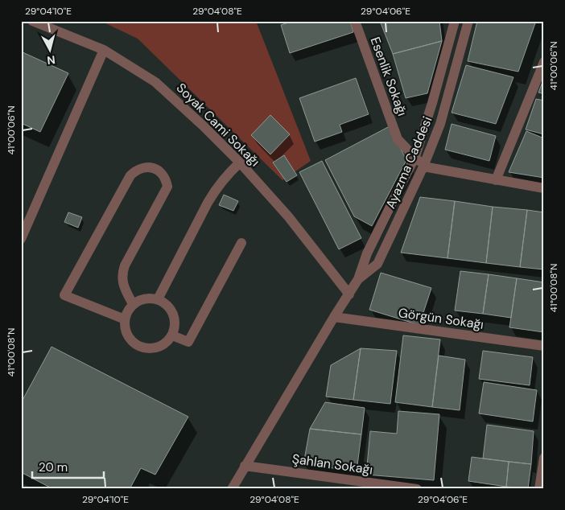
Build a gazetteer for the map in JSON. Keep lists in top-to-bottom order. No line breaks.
{"streets":{"street":["Esenlik Sokağı","Soyak Cami Sokağı","Ayazma Caddesi","Görgün Sokağı","Şahlan Sokağı"]},"crossings":[["Esenlik Sokağı","Ayazma Caddesi"],["Soyak Cami Sokağı","Ayazma Caddesi"],["Ayazma Caddesi","Görgün Sokağı"],["Ayazma Caddesi","Şahlan Sokağı"]],"scale_bar":"20 m","north":"bottom","coordinates":["29°04'10\"E","29°04'08\"E","29°04'06\"E","41°00'06\"N","41°00'08\"N"]}
